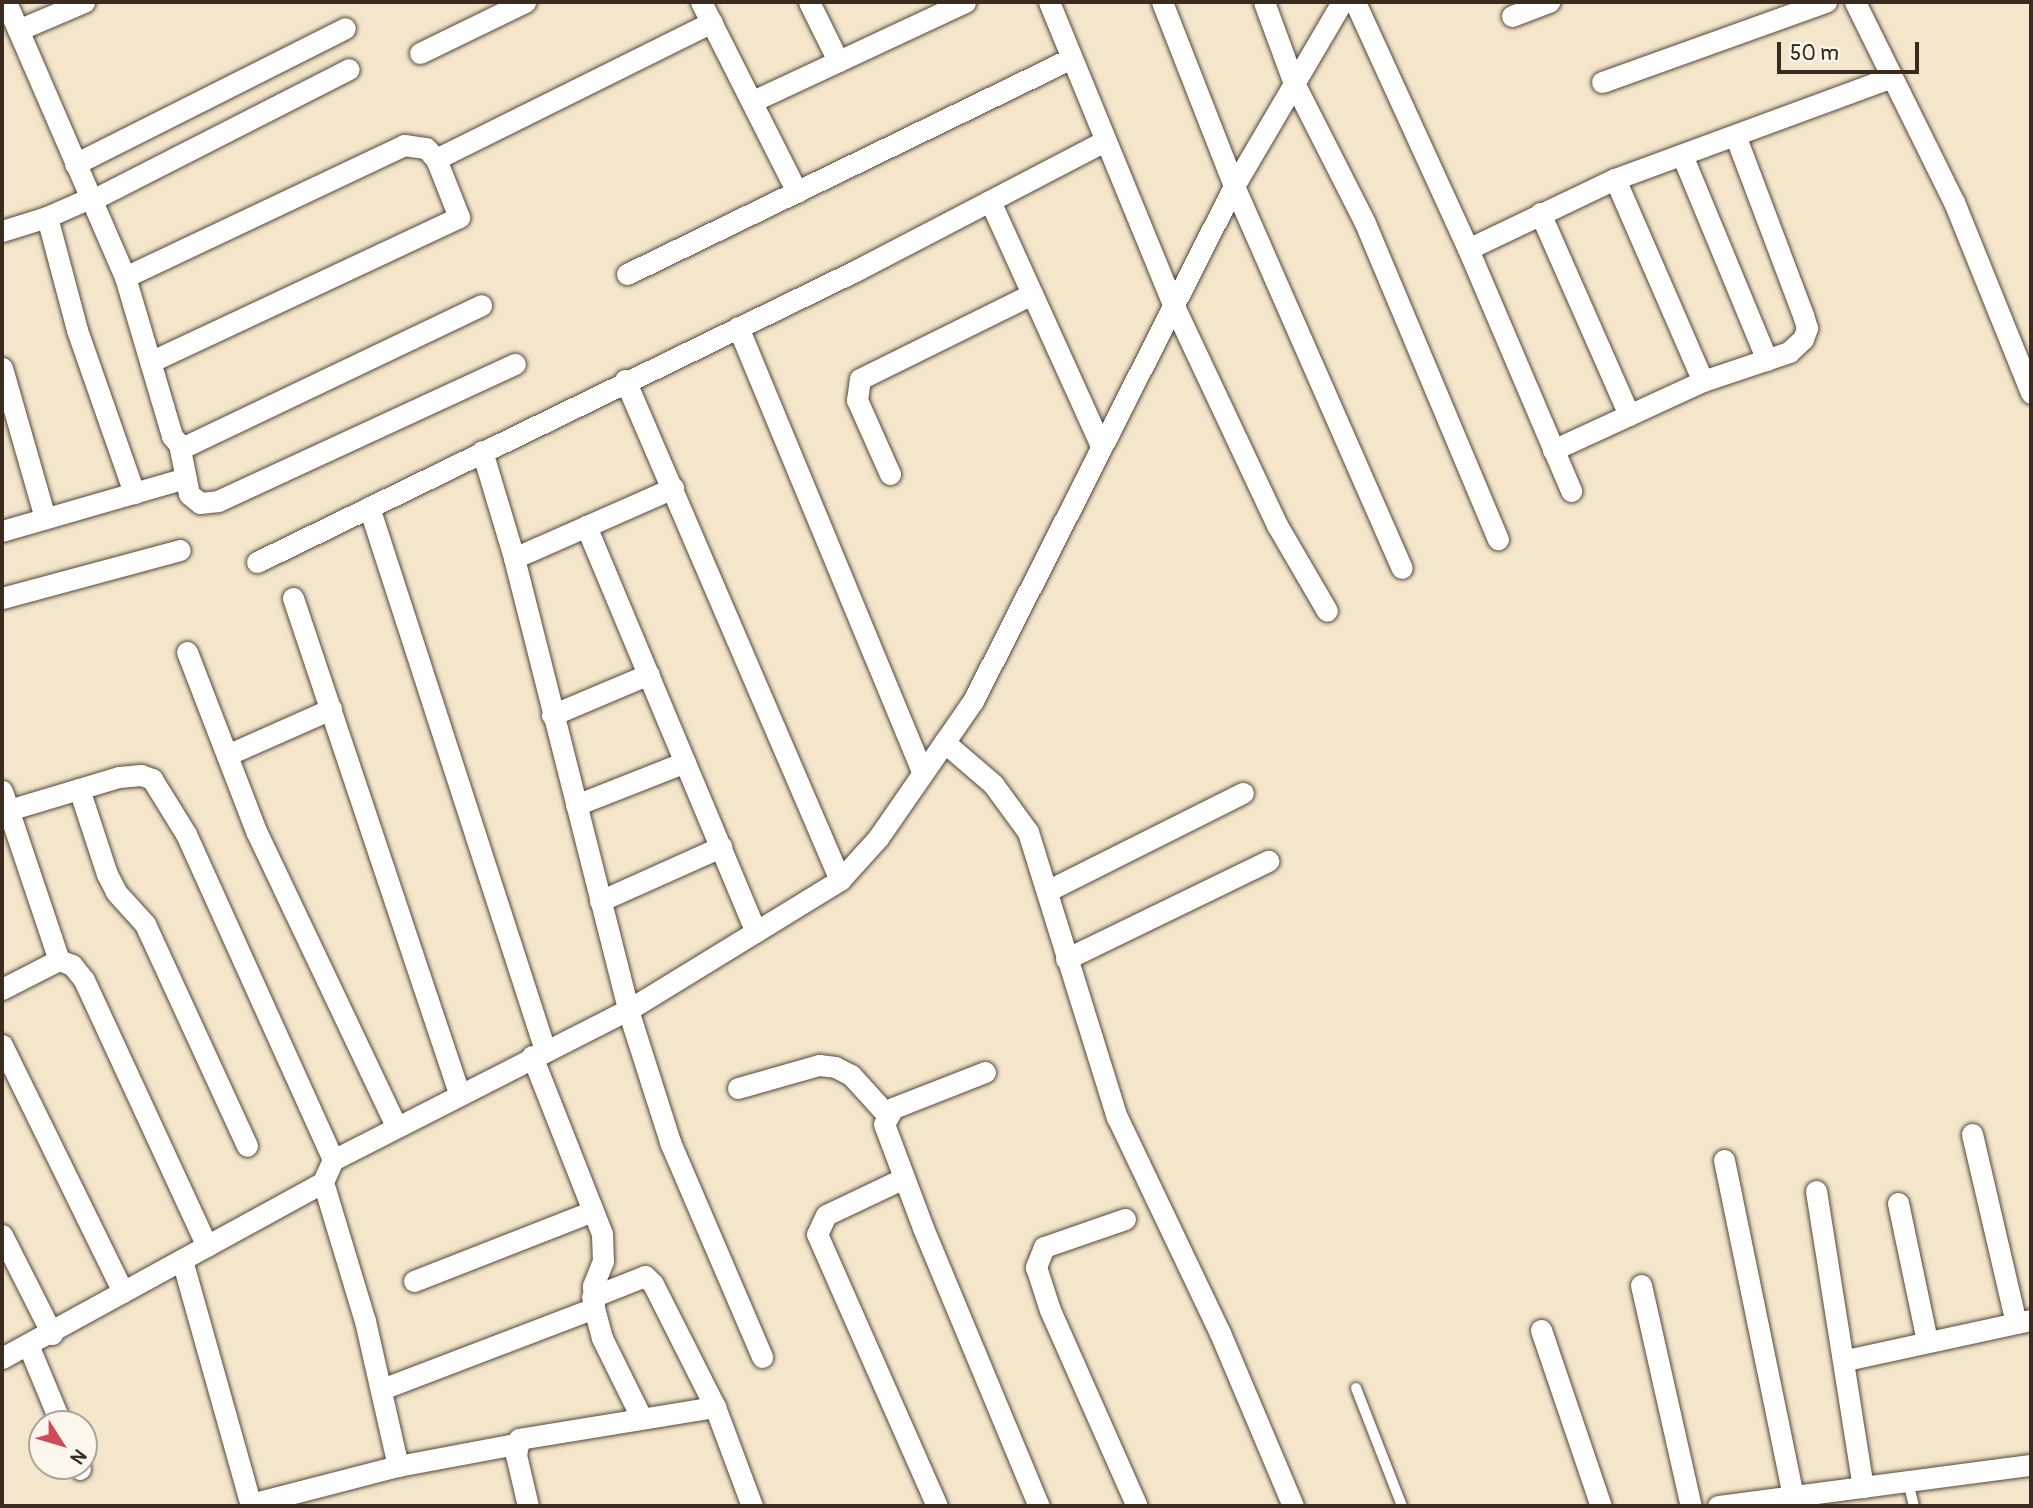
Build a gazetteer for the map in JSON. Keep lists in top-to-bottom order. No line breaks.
{"scale_bar":"50 m","north":"bottom right"}
